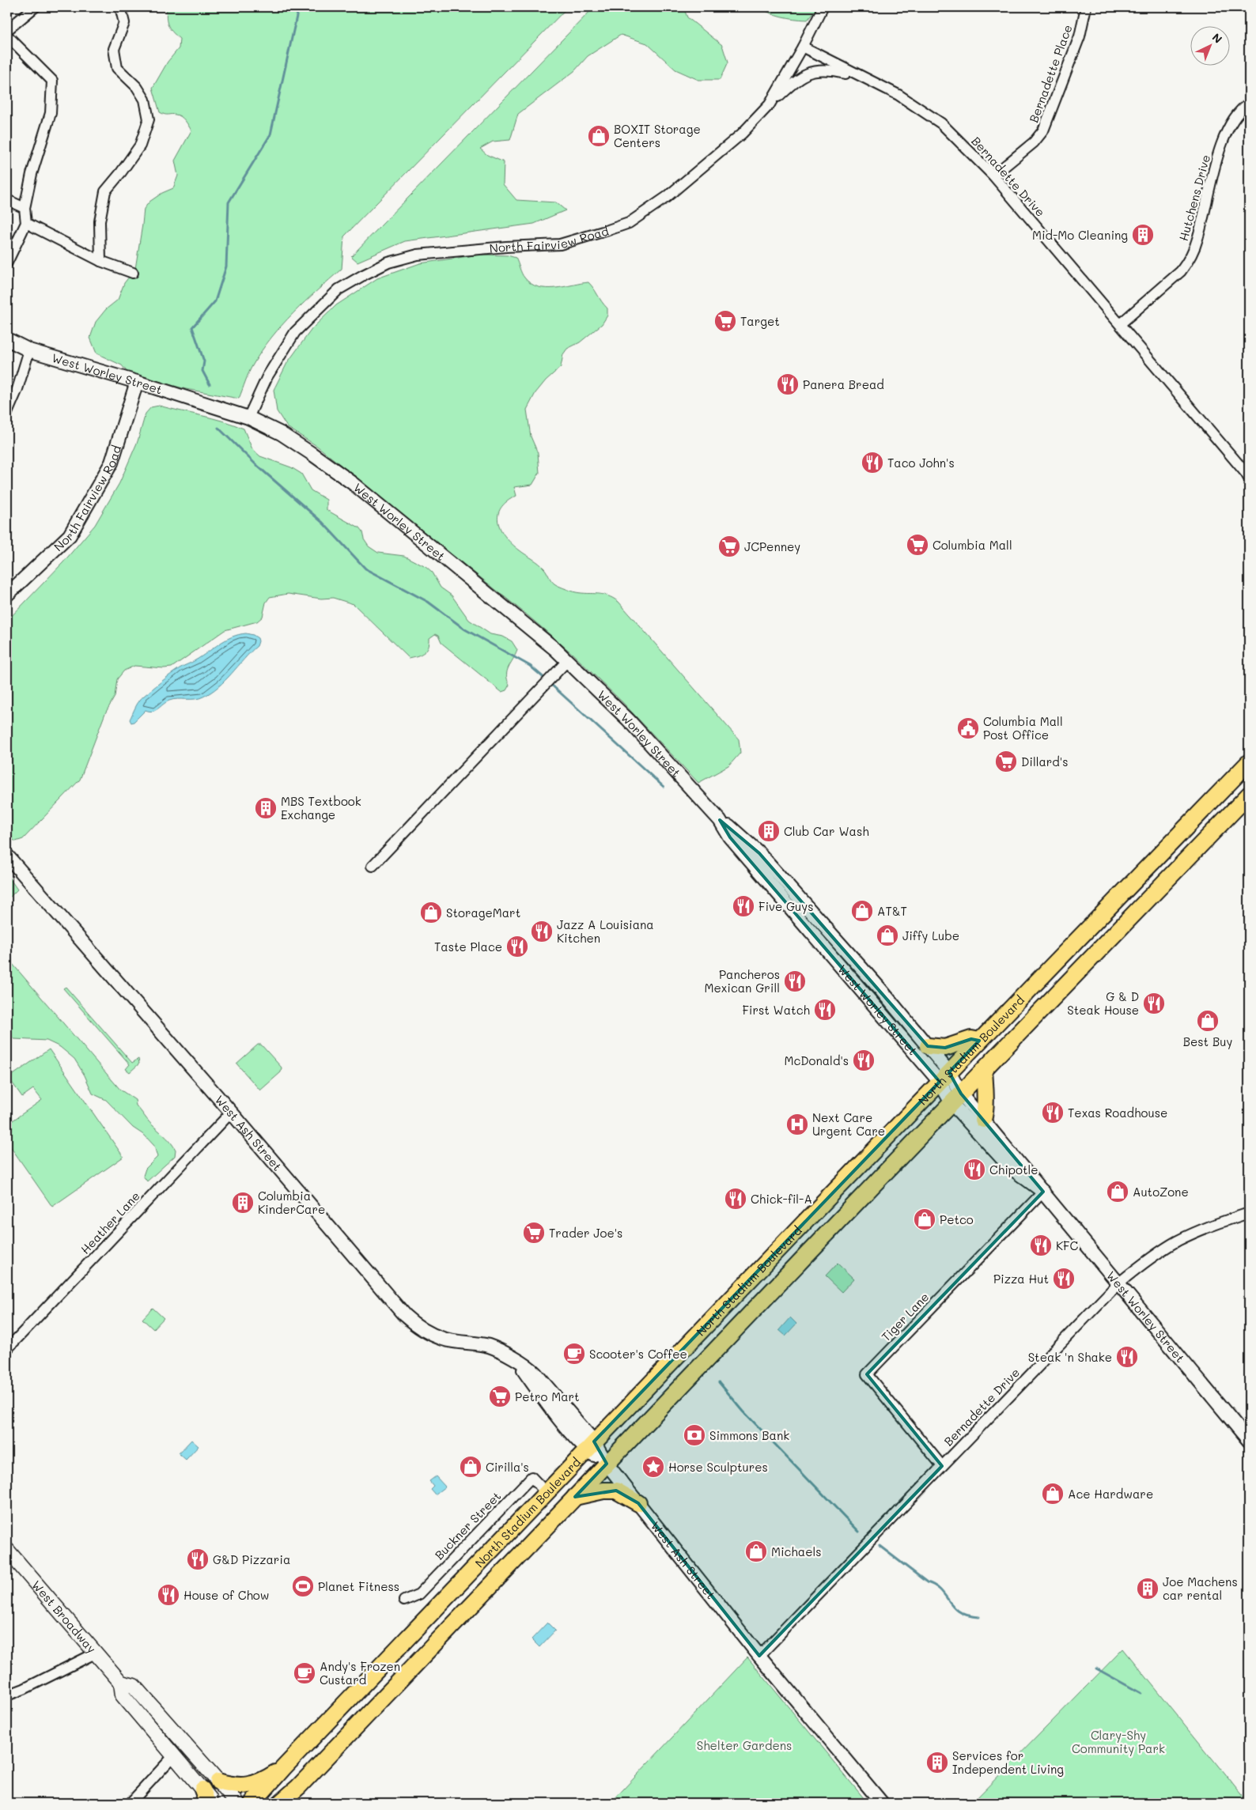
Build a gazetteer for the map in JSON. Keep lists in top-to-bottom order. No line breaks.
{"streets":{"main road":["North Stadium Boulevard","West Broadway"],"street":["Bernadette Place","Bernadette Drive","Hutchens Drive","North Fairview Road","West Worley Street","West Ash Street","Heather Lane","Tiger Lane","Buckner Street"]},"crossings":[["Bernadette Place","Bernadette Drive"],["Bernadette Drive","Hutchens Drive"],["Bernadette Drive","North Fairview Road"],["Bernadette Drive","West Worley Street"],["Bernadette Drive","West Ash Street"],["Bernadette Drive","Tiger Lane"],["North Fairview Road","West Worley Street"],["West Worley Street","North Stadium Boulevard"],["West Worley Street","Tiger Lane"],["North Stadium Boulevard","West Ash Street"],["North Stadium Boulevard","Buckner Street"],["West Ash Street","Heather Lane"]],"parks":["Clary-Shy Community Park","Shelter Gardens"],"places":{"shop":["BOXIT Storage Centers","AT&T","StorageMart","Jiffy Lube","Best Buy","AutoZone","Petco","Cirilla's","Ace Hardware","Michaels"],"building":["Mid-Mo Cleaning","MBS Textbook Exchange","Club Car Wash","Columbia KinderCare","Joe Machens car rental","Services for Independent Living"],"supermarket":["Target","Columbia Mall","JCPenney","Dillard's","Trader Joe's","Petro Mart"],"restaurant":["Panera Bread","Taco John's","Five Guys","Jazz A Louisiana Kitchen","Taste Place","Pancheros Mexican Grill","G & D Steak House","First Watch","McDonald's","Texas Roadhouse","Chipotle","Chick-fil-A","KFC","Pizza Hut","Steak 'n Shake","G&D Pizzaria","House of Chow"],"public building":["Columbia Mall Post Office"],"hospital":["Next Care Urgent Care"],"cafe":["Scooter's Coffee","Andy's Frozen Custard"],"bank":["Simmons Bank"],"place":["Horse Sculptures"],"sports":["Planet Fitness"]},"north":"top right"}
